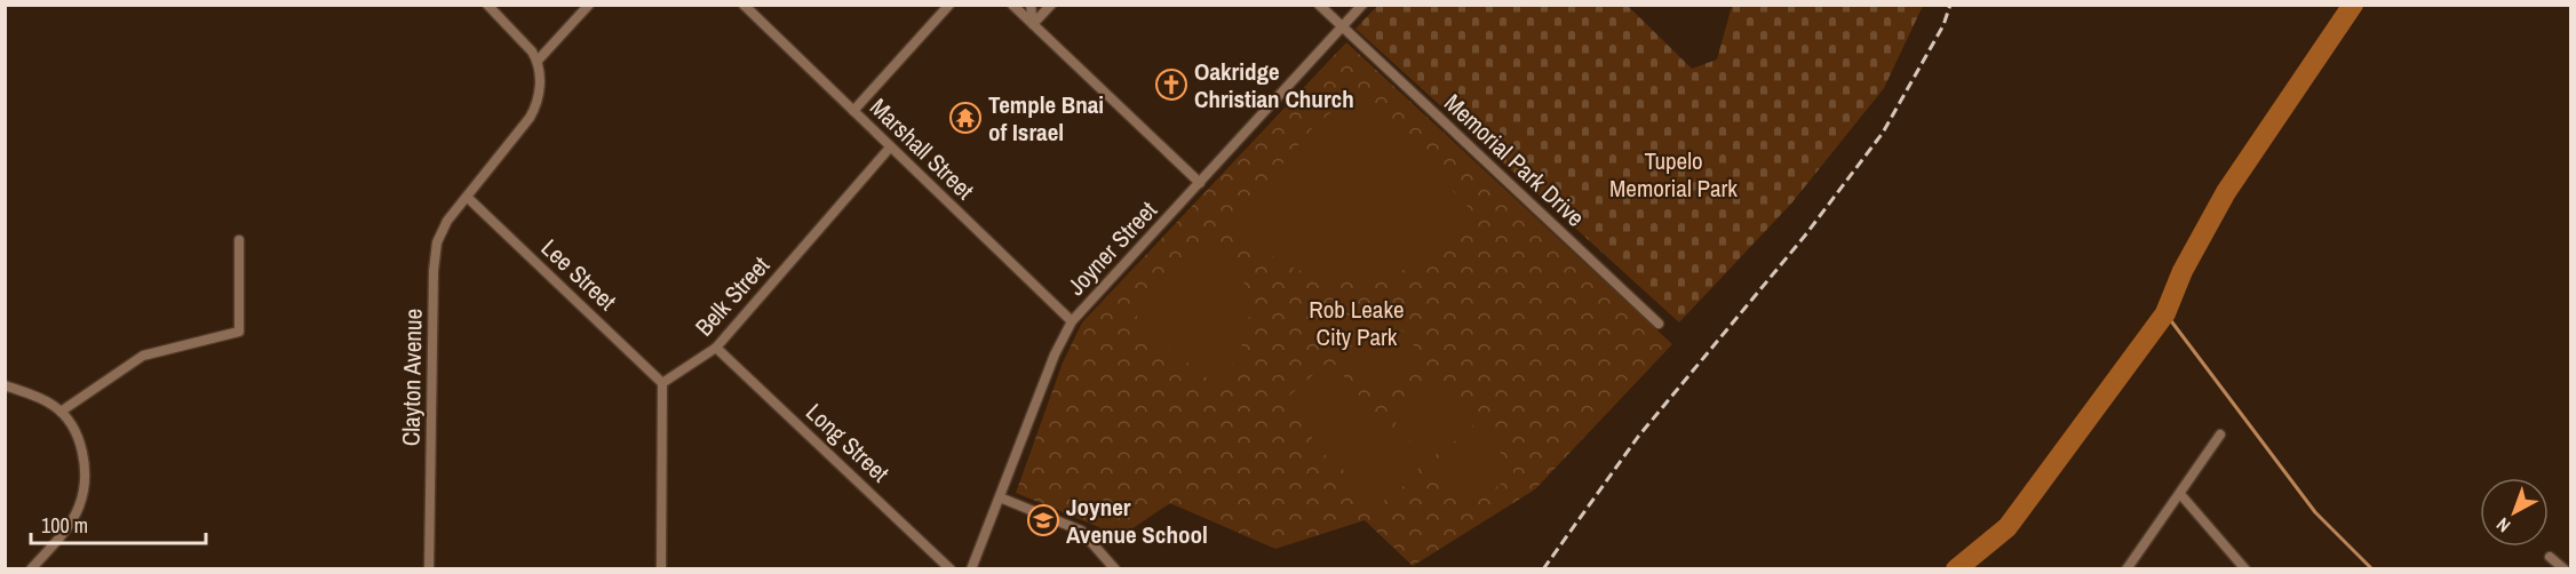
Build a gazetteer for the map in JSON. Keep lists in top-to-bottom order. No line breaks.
{"streets":{"street":["Marshall Street","Memorial Park Drive","Joyner Street","Lee Street","Belk Street","Clayton Avenue","Long Street"]},"crossings":[["Marshall Street","Joyner Street"],["Marshall Street","Belk Street"],["Memorial Park Drive","Joyner Street"],["Lee Street","Belk Street"],["Lee Street","Clayton Avenue"],["Belk Street","Long Street"]],"parks":["Tupelo Memorial Park","Rob Leake City Park"],"places":{"church":["Oakridge Christian Church"],"temple":["Temple Bnai of Israel"],"school or university":["Joyner Avenue School"]},"scale_bar":"100 m","north":"bottom left"}
